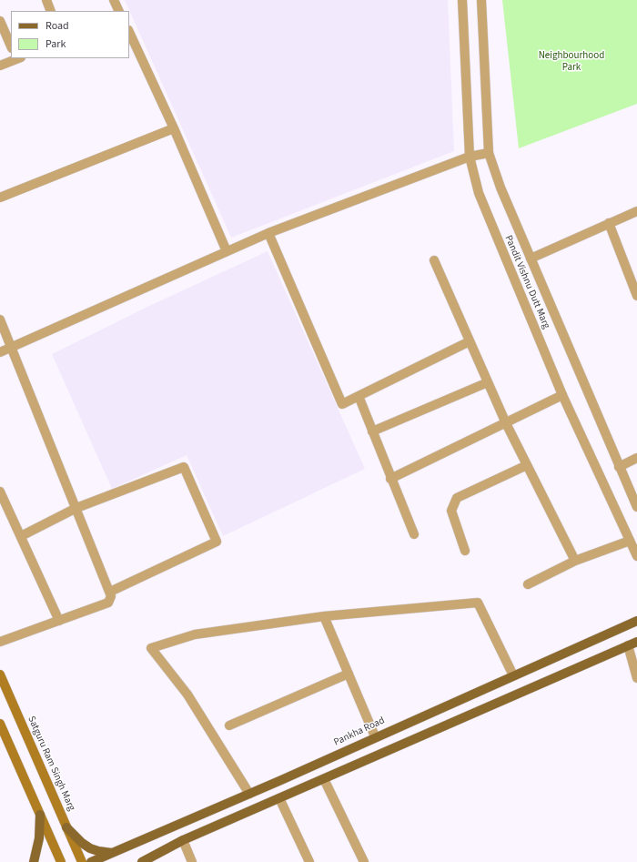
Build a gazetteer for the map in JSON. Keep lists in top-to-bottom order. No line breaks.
{"streets":{"main road":["Pankha Road","Satguru Ram Singh Marg"],"street":["Pandit Vishnu Dutt Marg"]},"parks":["Neighbourhood Park"],"legend":["Road","Park"]}
